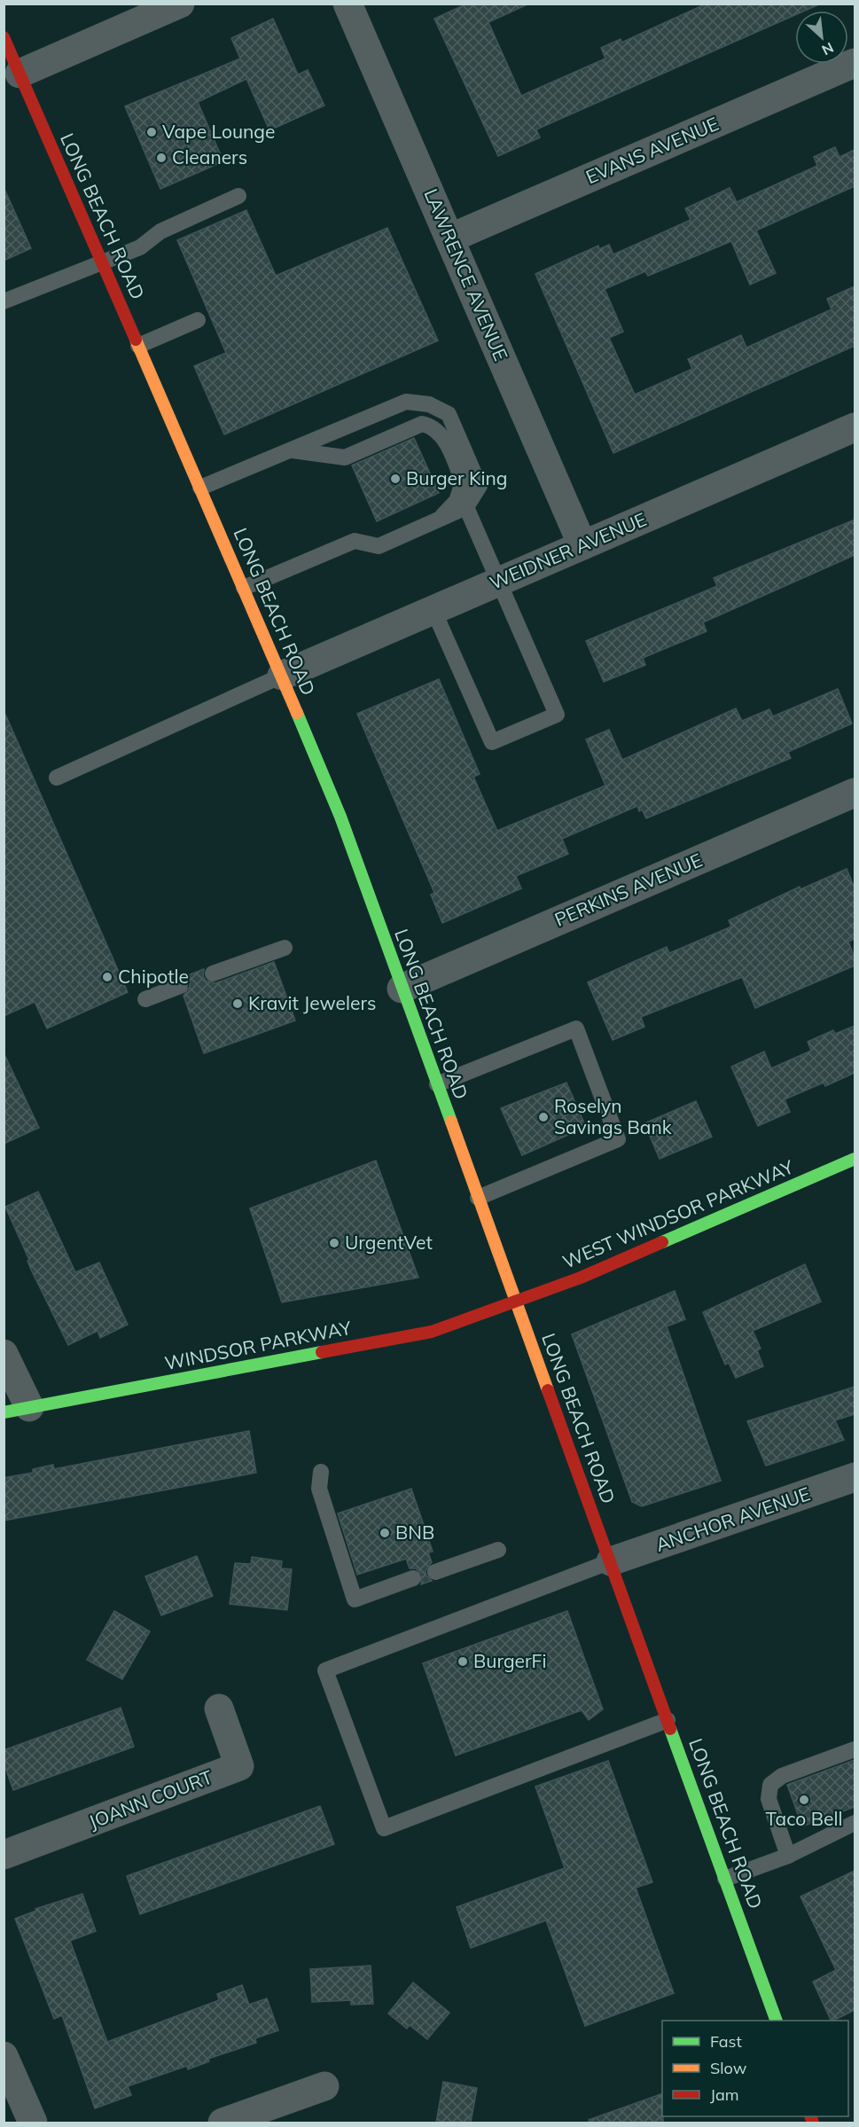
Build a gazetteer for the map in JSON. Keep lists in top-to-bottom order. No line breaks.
{"streets":{"main road":["LONG BEACH ROAD","WEST WINDSOR PARKWAY","WINDSOR PARKWAY"],"street":["EVANS AVENUE","LAWRENCE AVENUE","WEIDNER AVENUE","PERKINS AVENUE","ANCHOR AVENUE","JOANN COURT"]},"crossings":[["EVANS AVENUE","LAWRENCE AVENUE"],["LONG BEACH ROAD","WEIDNER AVENUE"],["LONG BEACH ROAD","PERKINS AVENUE"],["LONG BEACH ROAD","WEST WINDSOR PARKWAY"],["LONG BEACH ROAD","WINDSOR PARKWAY"],["LONG BEACH ROAD","ANCHOR AVENUE"],["LAWRENCE AVENUE","WEIDNER AVENUE"],["WEST WINDSOR PARKWAY","WINDSOR PARKWAY"]],"places":["Vape Lounge","Cleaners","Burger King","Chipotle","Kravit Jewelers","Roselyn Savings Bank","UrgentVet","BNB","BurgerFi","Taco Bell"],"legend":["Fast","Slow","Jam"],"north":"bottom right"}
